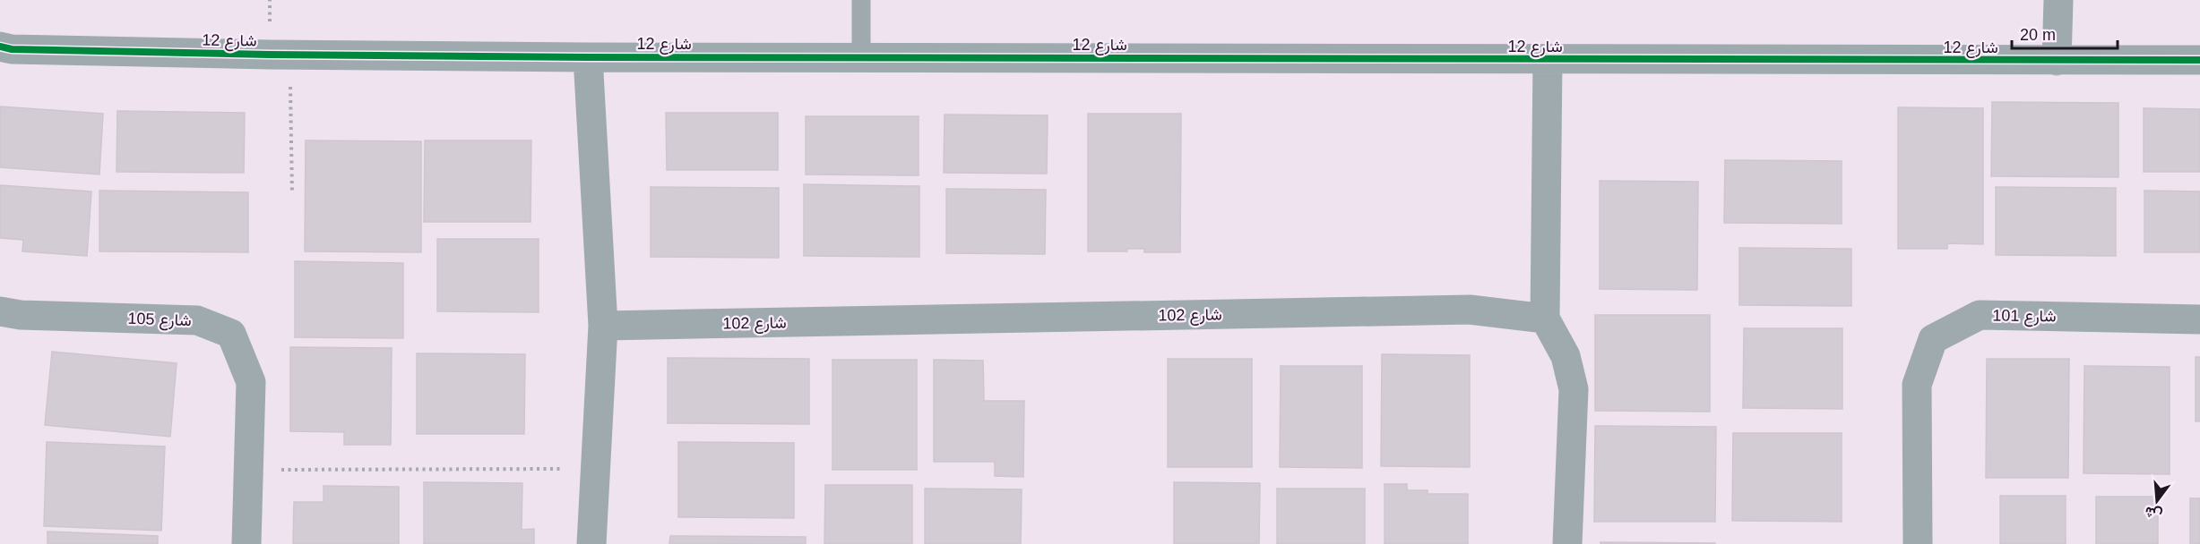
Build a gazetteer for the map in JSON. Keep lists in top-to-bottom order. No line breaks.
{"streets":{"street":["شارع 12","شارع 102","شارع 101","شارع 105"]},"scale_bar":"20 m","north":"bottom"}
